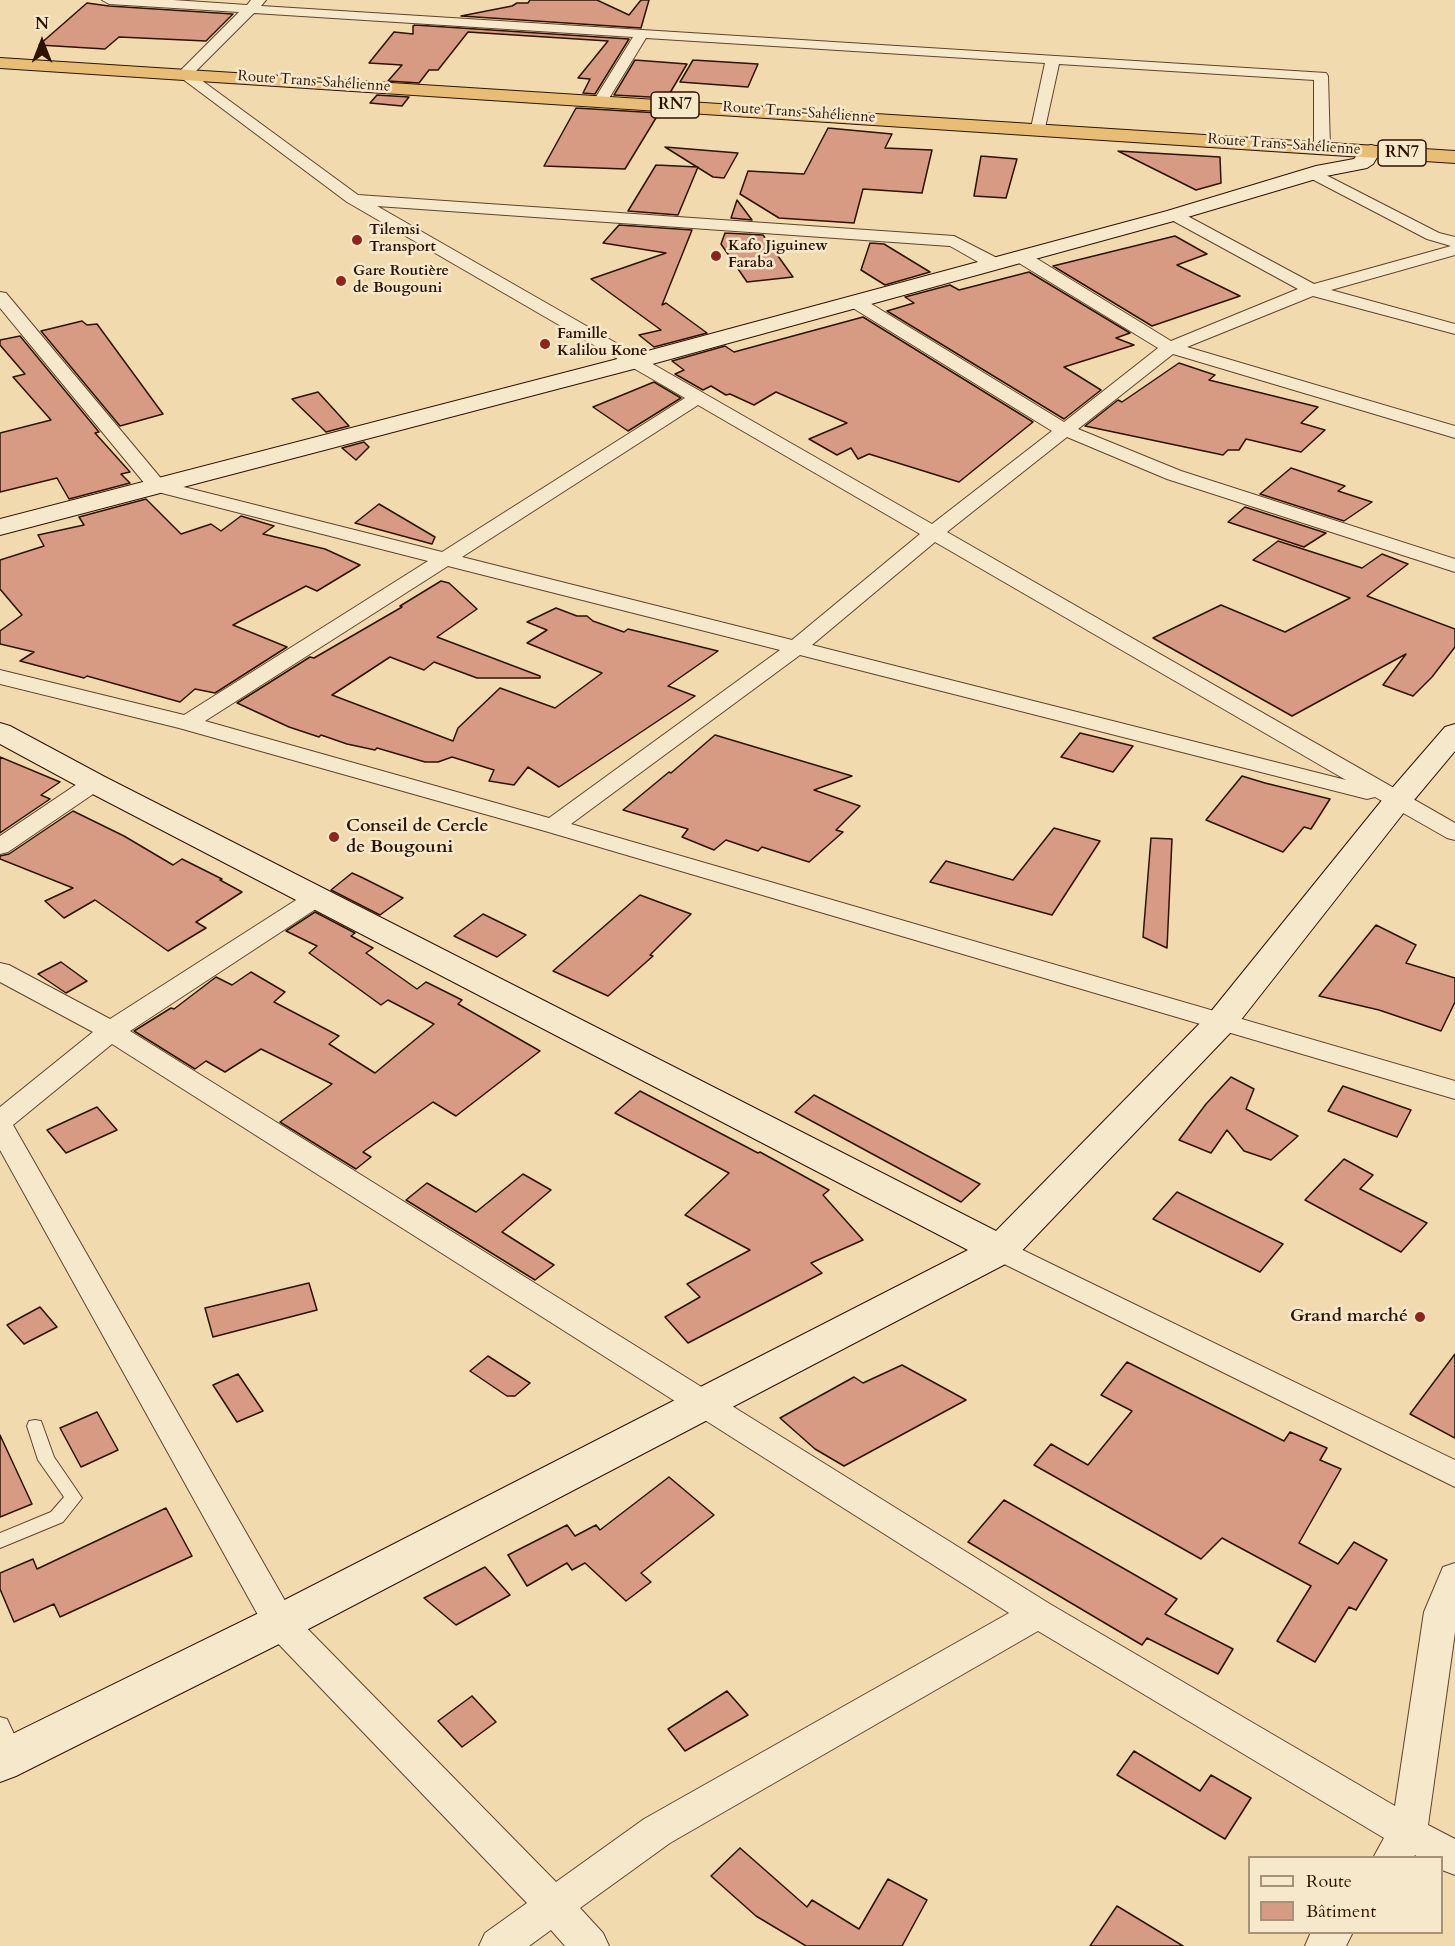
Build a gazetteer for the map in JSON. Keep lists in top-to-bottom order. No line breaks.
{"streets":{"highway":["Route Trans-Sahélienne","RN7"]},"places":["Tilemsi Transport","Kafo Jiguinew Faraba","Gare Routière de Bougouni","Famille Kalilou Kone","Conseil de Cercle de Bougouni","Grand marché"],"legend":["Route","Bâtiment"],"north":"top"}
